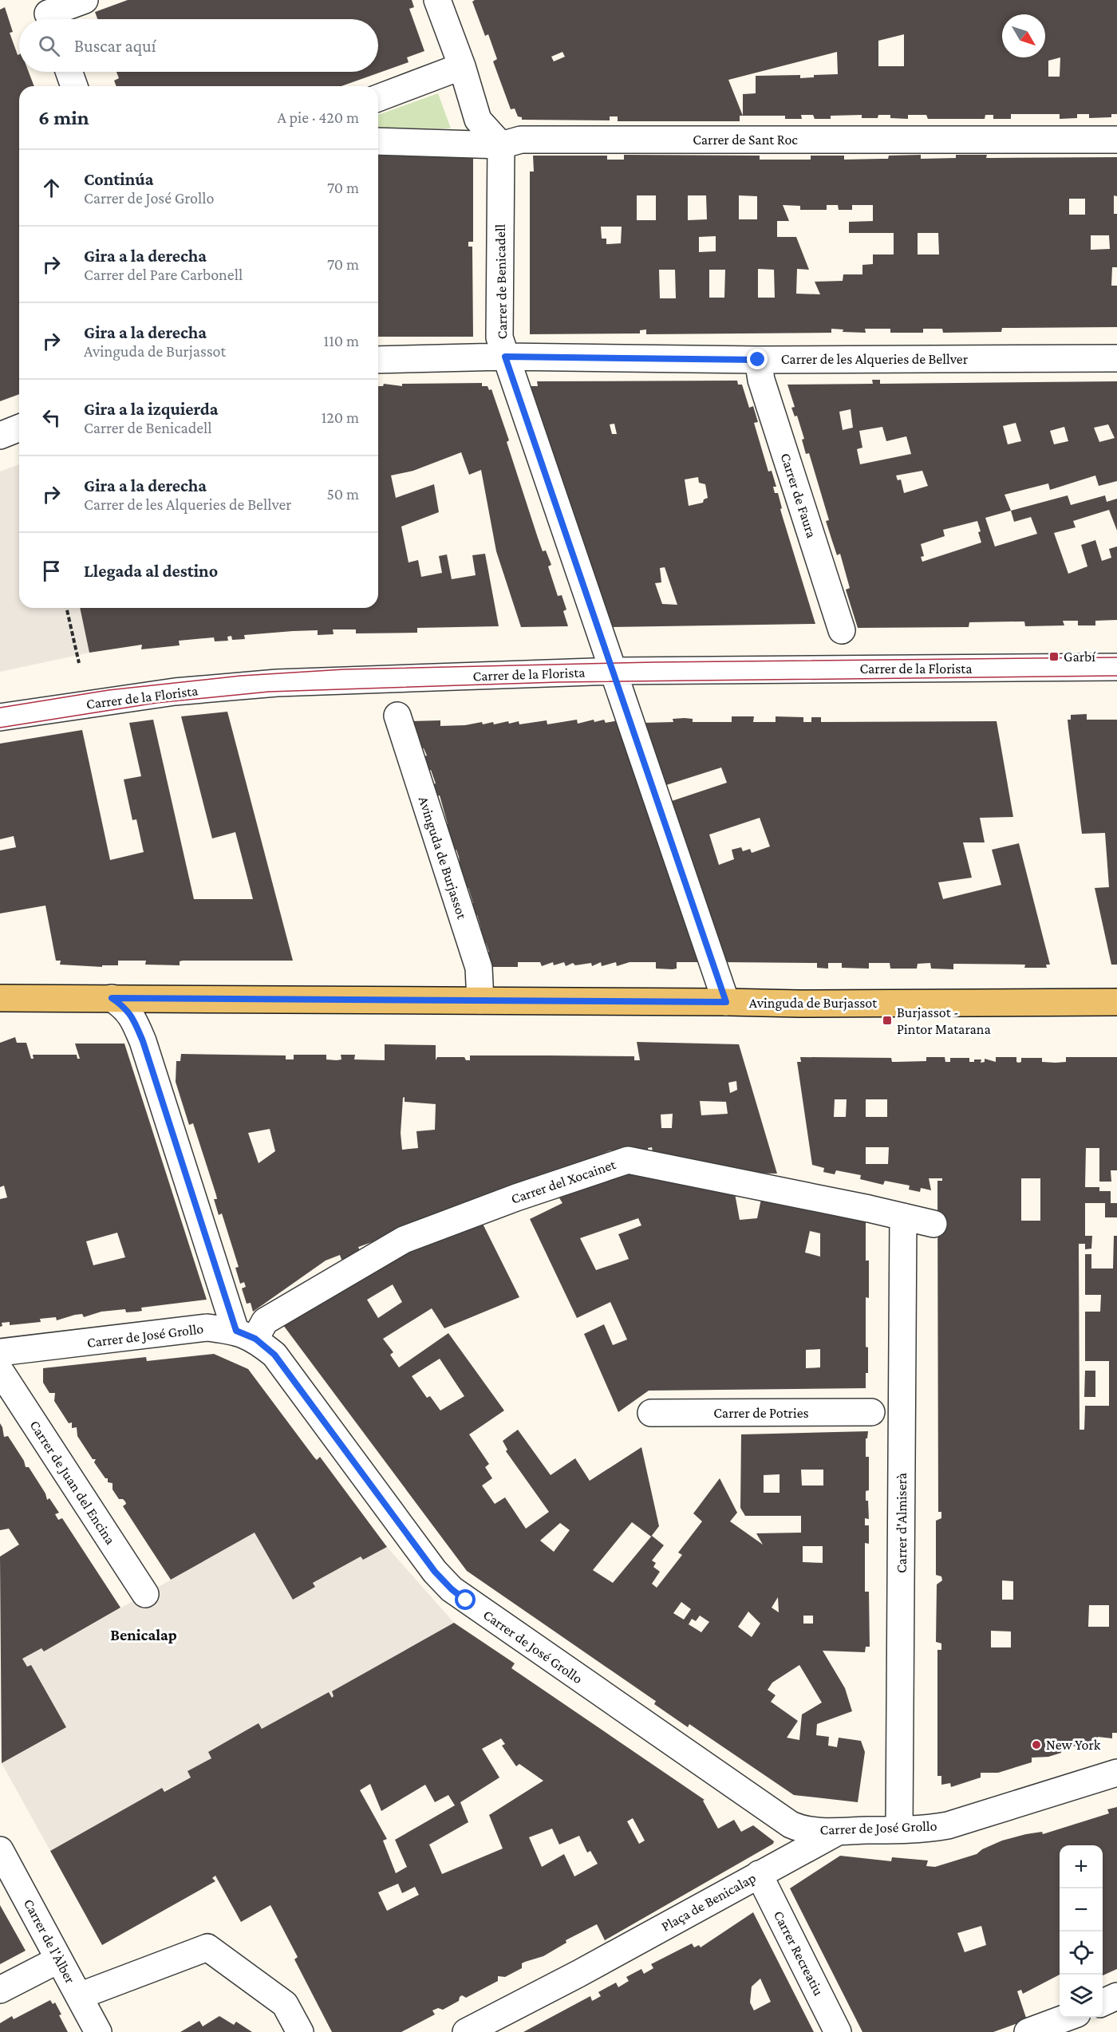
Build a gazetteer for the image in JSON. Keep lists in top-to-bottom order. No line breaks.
{"streets":{"main road":["Avinguda de Burjassot"],"street":["Carrer de Sant Roc","Carrer de Benicadell","Carrer de les Alqueries de Bellver","Carrer de Faura","Carrer de la Florista","Carrer del Xocainet","Carrer de José Grollo","Carrer de Potries","Carrer de Juan del Encina","Carrer d'Almiserà","Plaça de Benicalap","Carrer de l'Àlber","Carrer Recreatiu"]},"crossings":[["Carrer de Sant Roc","Carrer de Benicadell"],["Carrer de Benicadell","Carrer de les Alqueries de Bellver"],["Carrer de Benicadell","Carrer de la Florista"],["Carrer de Benicadell","Avinguda de Burjassot"],["Carrer de les Alqueries de Bellver","Carrer de Faura"],["Carrer del Xocainet","Carrer de José Grollo"],["Carrer del Xocainet","Carrer d'Almiserà"],["Carrer de José Grollo","Carrer d'Almiserà"],["Carrer de José Grollo","Plaça de Benicalap"],["Plaça de Benicalap","Carrer Recreatiu"]],"districts":["Benicalap"],"places":{"transit":["Garbí","Burjassot - Pintor Matarana"],"other":["New York"]},"north":"bottom right","page":{"search":"Buscar aquí","heading":["6 min","A pie · 420 m"],"list":[["Continúa","Carrer de José Grollo","70 m"],["Gira a la derecha","Carrer del Pare Carbonell","70 m"],["Gira a la derecha","Avinguda de Burjassot","110 m"],["Gira a la izquierda","Carrer de Benicadell","120 m"],["Gira a la derecha","Carrer de les Alqueries de Bellver","50 m"],"Llegada al destino"],"map_buttons":["+","−"]}}
